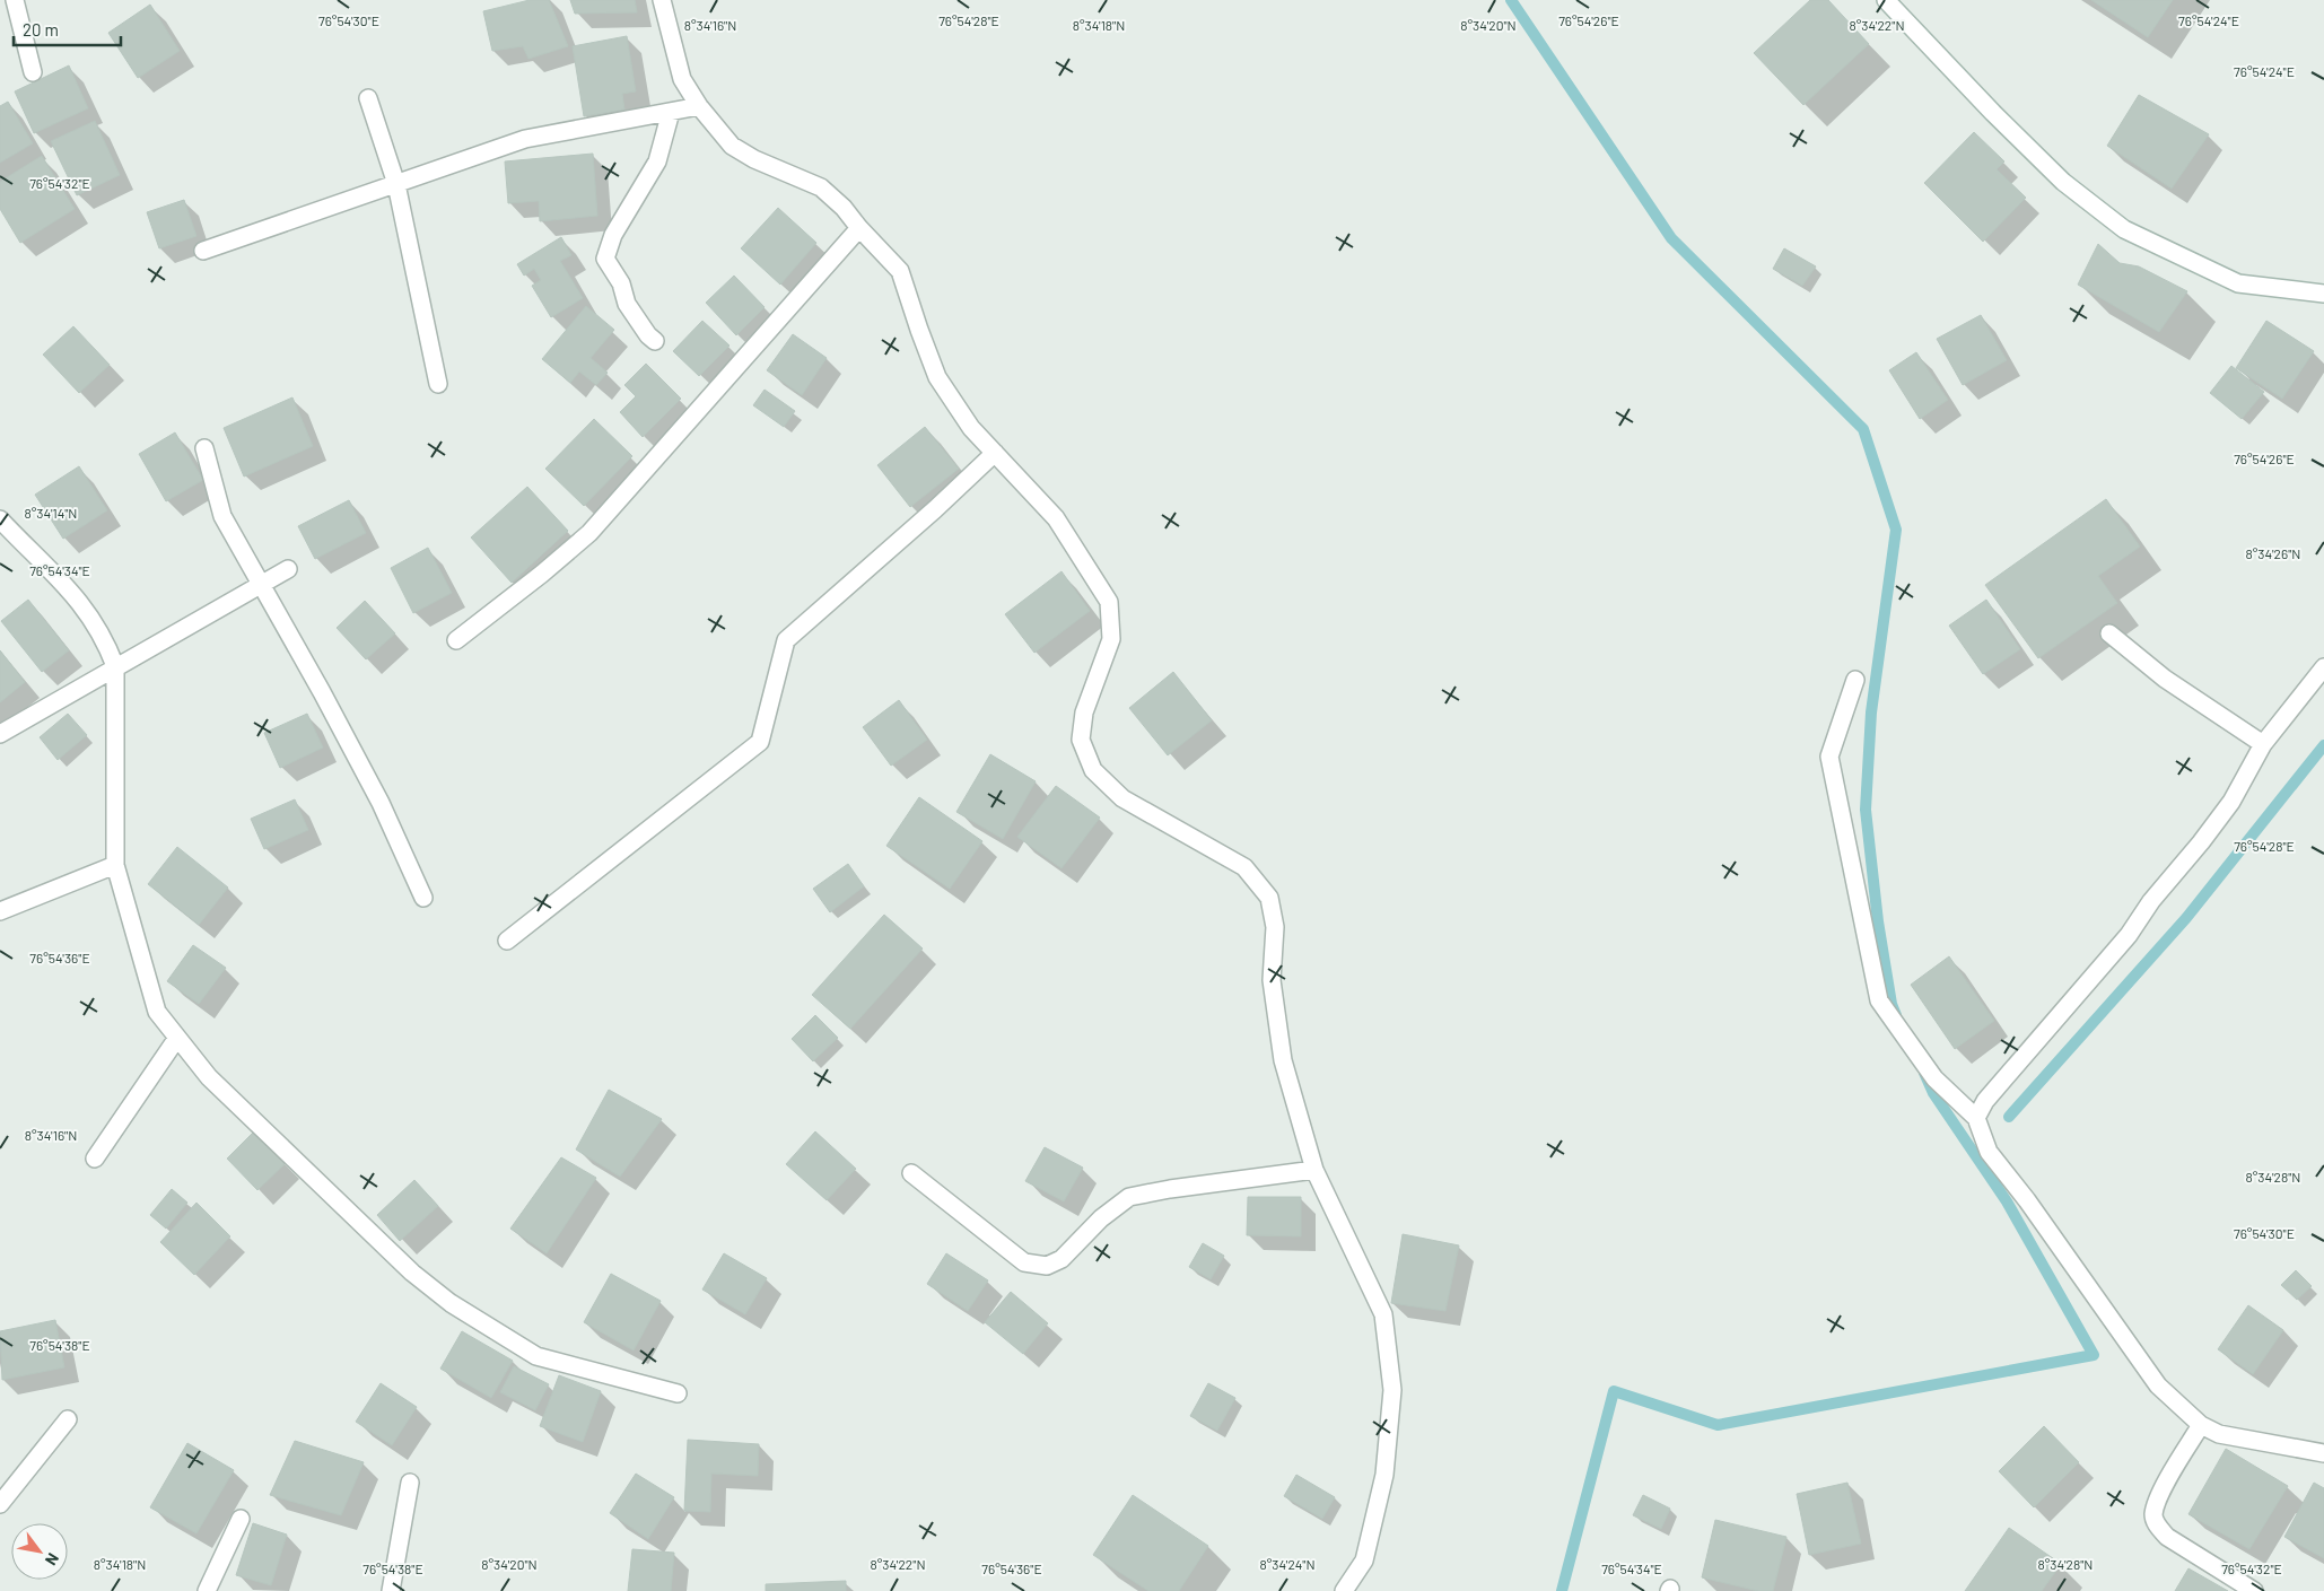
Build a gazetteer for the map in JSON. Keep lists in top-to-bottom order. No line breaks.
{"scale_bar":"20 m","north":"bottom right","coordinates":["76°54'24\"E","76°54'30\"E","76°54'28\"E","76°54'26\"E","8°34'16\"N","8°34'18\"N","8°34'20\"N","8°34'22\"N","76°54'32\"E","8°34'14\"N","8°34'26\"N","76°54'34\"E","76°54'36\"E","8°34'28\"N","76°54'38\"E","8°34'24\"N"]}
